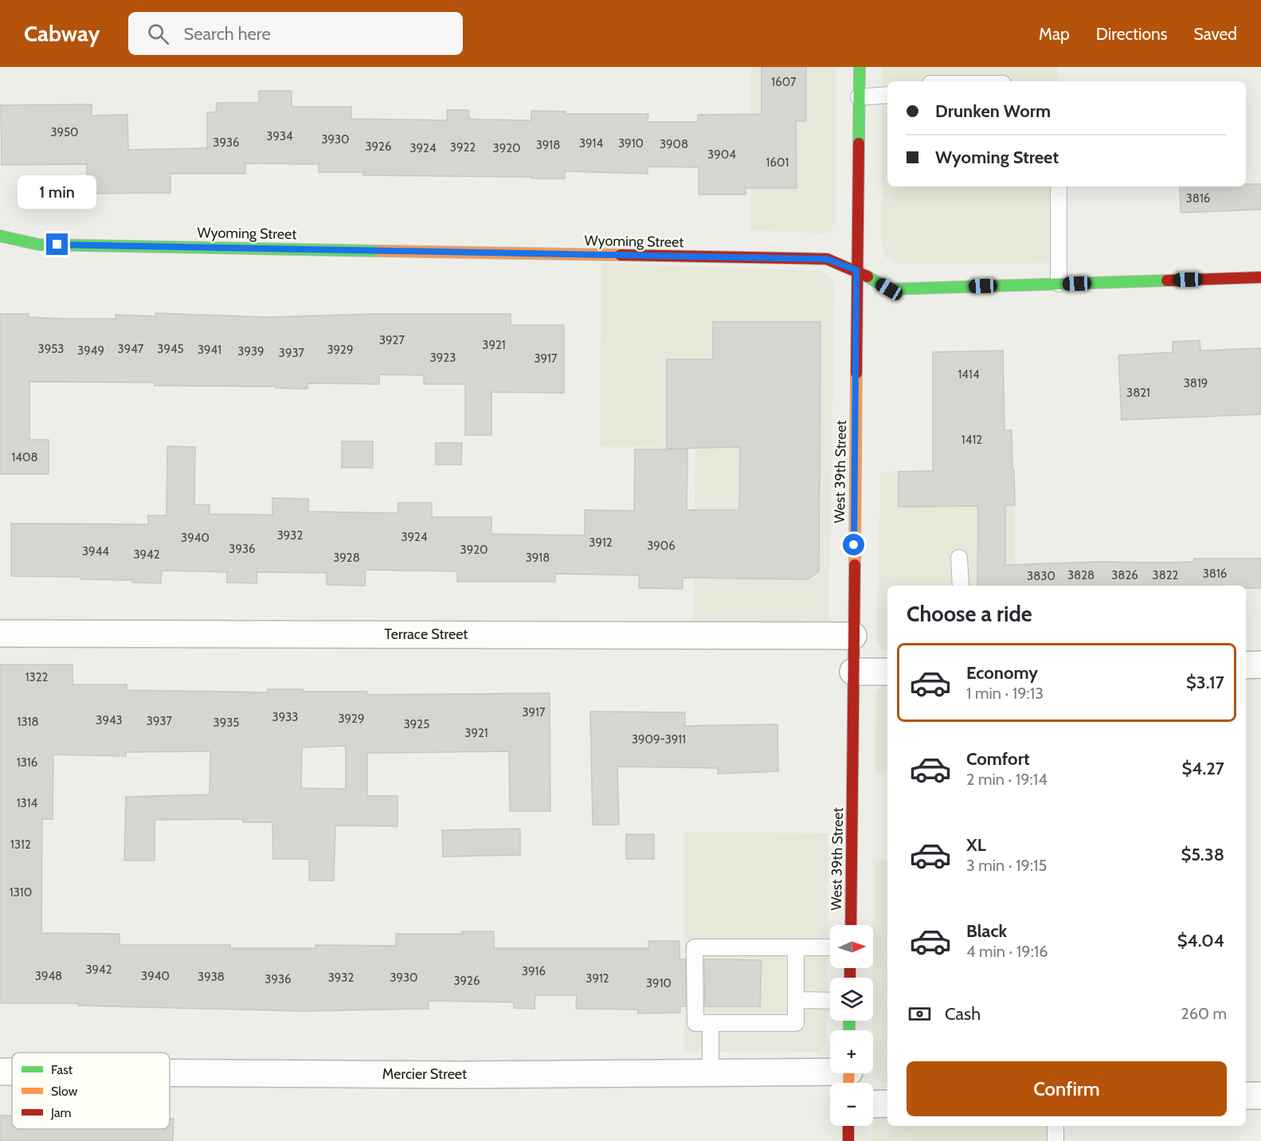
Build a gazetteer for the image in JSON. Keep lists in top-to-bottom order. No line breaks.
{"streets":{"street":["Wyoming Street","West 39th Street","Terrace Street","Mercier Street"]},"crossings":[["Wyoming Street","West 39th Street"],["West 39th Street","Terrace Street"]],"house_numbers":["1607","3950","3934","3930","3936","3914","3910","3908","3918","3926","3922","3924","3920","3904","1601","3816","3927","3921","3953","3947","3945","3941","3929","3949","3939","3937","3923","3917","1414","3819","3821","1412","1408","3932","3924","3940","3912","3906","3936","3920","3944","3942","3928","3918","3816","3828","3826","3822","3830","1322","3917","3933","3929","3943","3937","1318","3935","3925","3921","3909-3911","1316","1314","1312","1310","3942","3916","3948","3940","3938","3932","3930","3912","3936","3926","3910"],"legend":["Fast","Slow","Jam"],"north":"right","page":{"header":"Cabway","search":"Search here","nav":["Map","Directions","Saved"],"banner":["Drunken Worm","Wyoming Street"],"bubble":"1 min","heading":"Choose a ride","list":[{"name":"Economy","note":"1 min · 19:13","value":"$3.17"},{"name":"Comfort","note":"2 min · 19:14","value":"$4.27"},{"name":"XL","note":"3 min · 19:15","value":"$5.38"},{"name":"Black","note":"4 min · 19:16","value":"$4.04"}],"map_buttons":["+","−"],"pay":["Cash","260 m"],"buttons":"Confirm"}}
